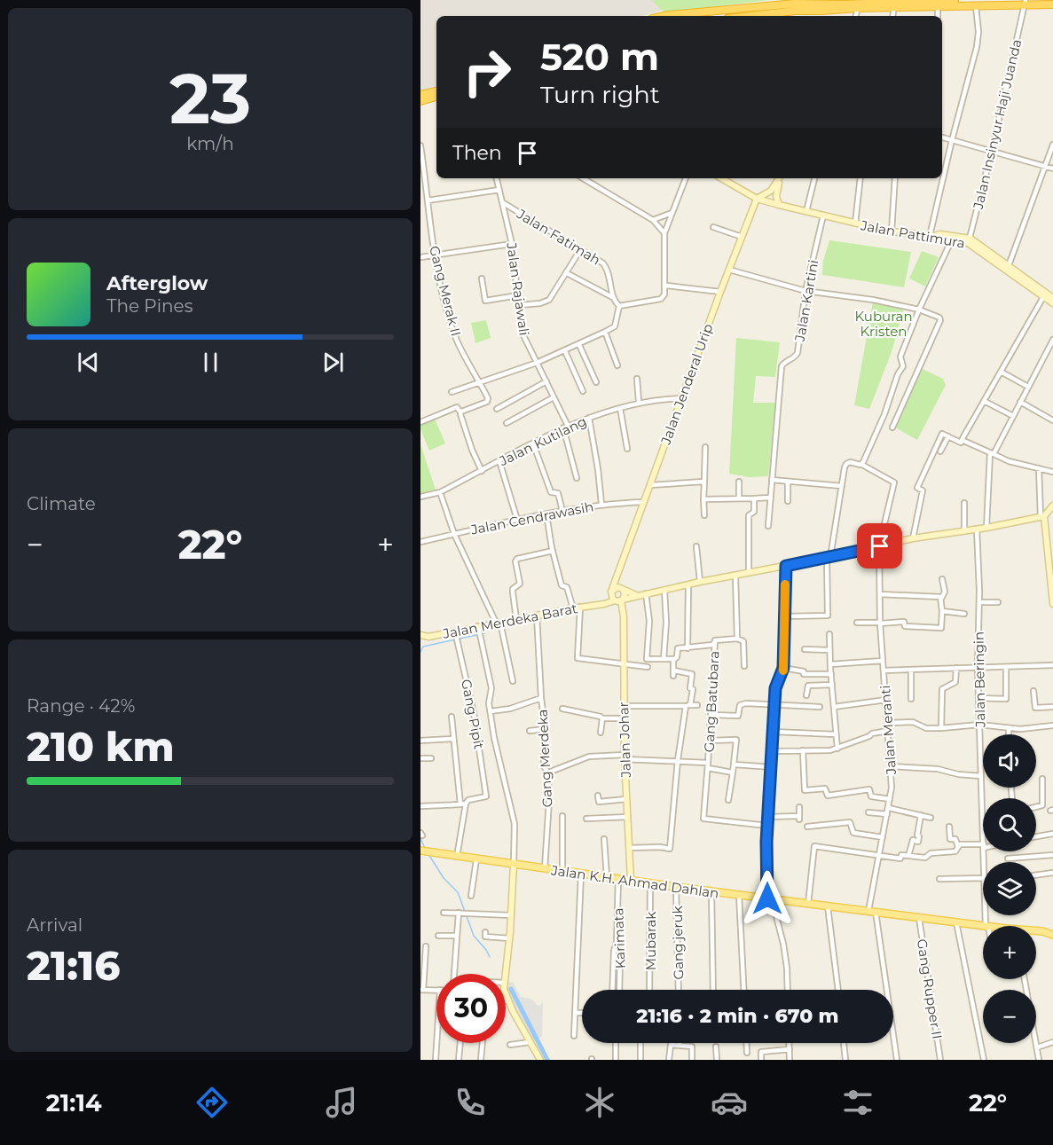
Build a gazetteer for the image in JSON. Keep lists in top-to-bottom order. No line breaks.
{"streets":{"main road":["Jalan K.H. Ahmad Dahlan"],"street":["Jalan Insinyur Haji Juanda","Jalan Pattimura","Jalan Fatimah","Jalan Rajawali","Gang Merak II","Jalan Kartini","Jalan Jenderal Urip","Jalan Kutilang","Jalan Cendrawasih","Jalan Merdeka Barat","Jalan Beringin","Gang Batubara","Gang Pipit","Jalan Meranti","Jalan Johar","Gang Merdeka","Karimata","Mubarak","Gang jeruk","Gang Rupper II"]},"crossings":[["Jalan Insinyur Haji Juanda","Jalan Pattimura"],["Jalan Pattimura","Jalan Kartini"],["Jalan Pattimura","Jalan Jenderal Urip"],["Jalan Fatimah","Jalan Rajawali"],["Jalan Rajawali","Jalan Kutilang"],["Jalan Jenderal Urip","Jalan Kutilang"],["Jalan Jenderal Urip","Jalan Cendrawasih"],["Jalan Jenderal Urip","Jalan Johar"],["Jalan Merdeka Barat","Jalan Beringin"],["Jalan Merdeka Barat","Gang Pipit"],["Jalan Merdeka Barat","Jalan Meranti"],["Jalan Merdeka Barat","Jalan Johar"],["Jalan Merdeka Barat","Gang Merdeka"],["Jalan Beringin","Jalan K.H. Ahmad Dahlan"],["Gang Batubara","Jalan Johar"],["Gang Batubara","Gang Merdeka"],["Jalan Meranti","Jalan K.H. Ahmad Dahlan"],["Jalan Johar","Jalan K.H. Ahmad Dahlan"],["Gang Merdeka","Jalan K.H. Ahmad Dahlan"],["Jalan K.H. Ahmad Dahlan","Karimata"],["Jalan K.H. Ahmad Dahlan","Mubarak"],["Jalan K.H. Ahmad Dahlan","Gang jeruk"],["Jalan K.H. Ahmad Dahlan","Gang Rupper II"]],"parks":["Kuburan Kristen"],"page":{"tile":[["23","km/h"],"Climate",["Range · 42%","210 km"],["Arrival","21:16"]],"turn":["520 m","Turn right"],"then":"Then","song":["Afterglow","The Pines"],"heat":["−","22°","+"],"map_buttons":["+","−"],"limit":"30","trip":"21:16 · 2 min · 670 m","tabs":["21:14","22°"]}}
